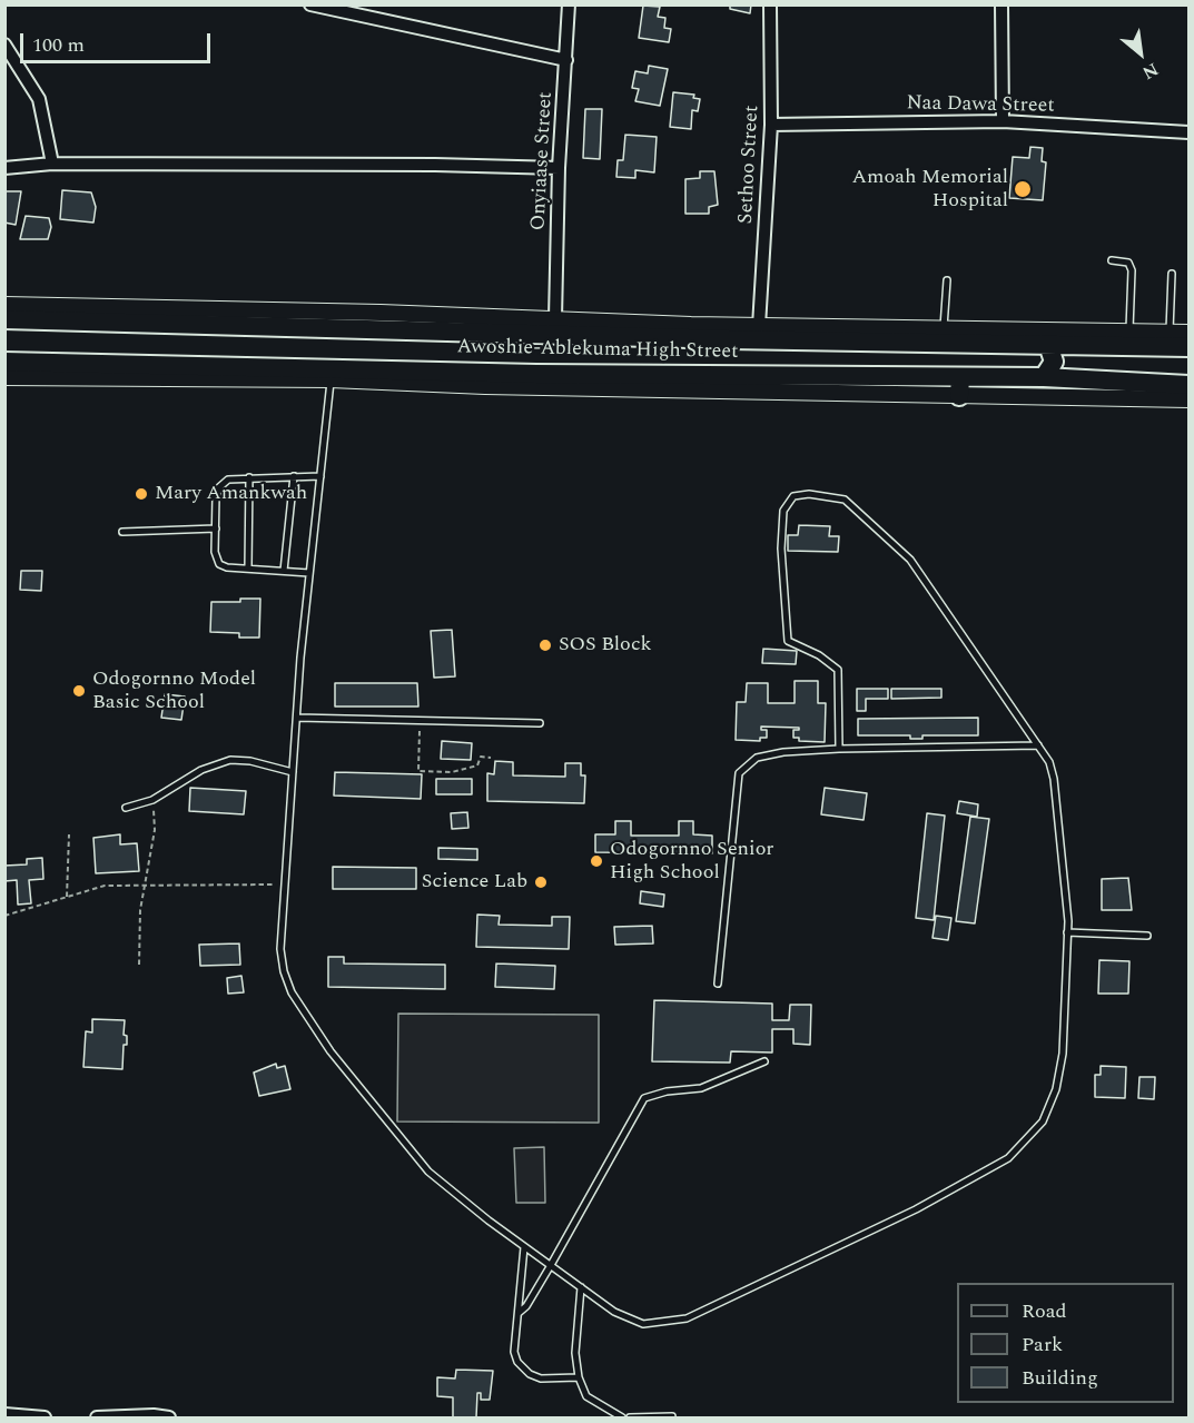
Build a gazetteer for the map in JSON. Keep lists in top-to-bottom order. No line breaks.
{"streets":{"main road":["Awoshie-Ablekuma High Street"],"street":["Naa Dawa Street","Onyiaase Street","Sethoo Street"]},"crossings":[["Naa Dawa Street","Sethoo Street"],["Onyiaase Street","Awoshie-Ablekuma High Street"],["Sethoo Street","Awoshie-Ablekuma High Street"]],"places":["Amoah Memorial Hospital","Mary Amankwah","SOS Block","Odogornno Model Basic School","Odogornno Senior High School","Science Lab"],"legend":["Road","Park","Building"],"scale_bar":"100 m","north":"bottom right"}
